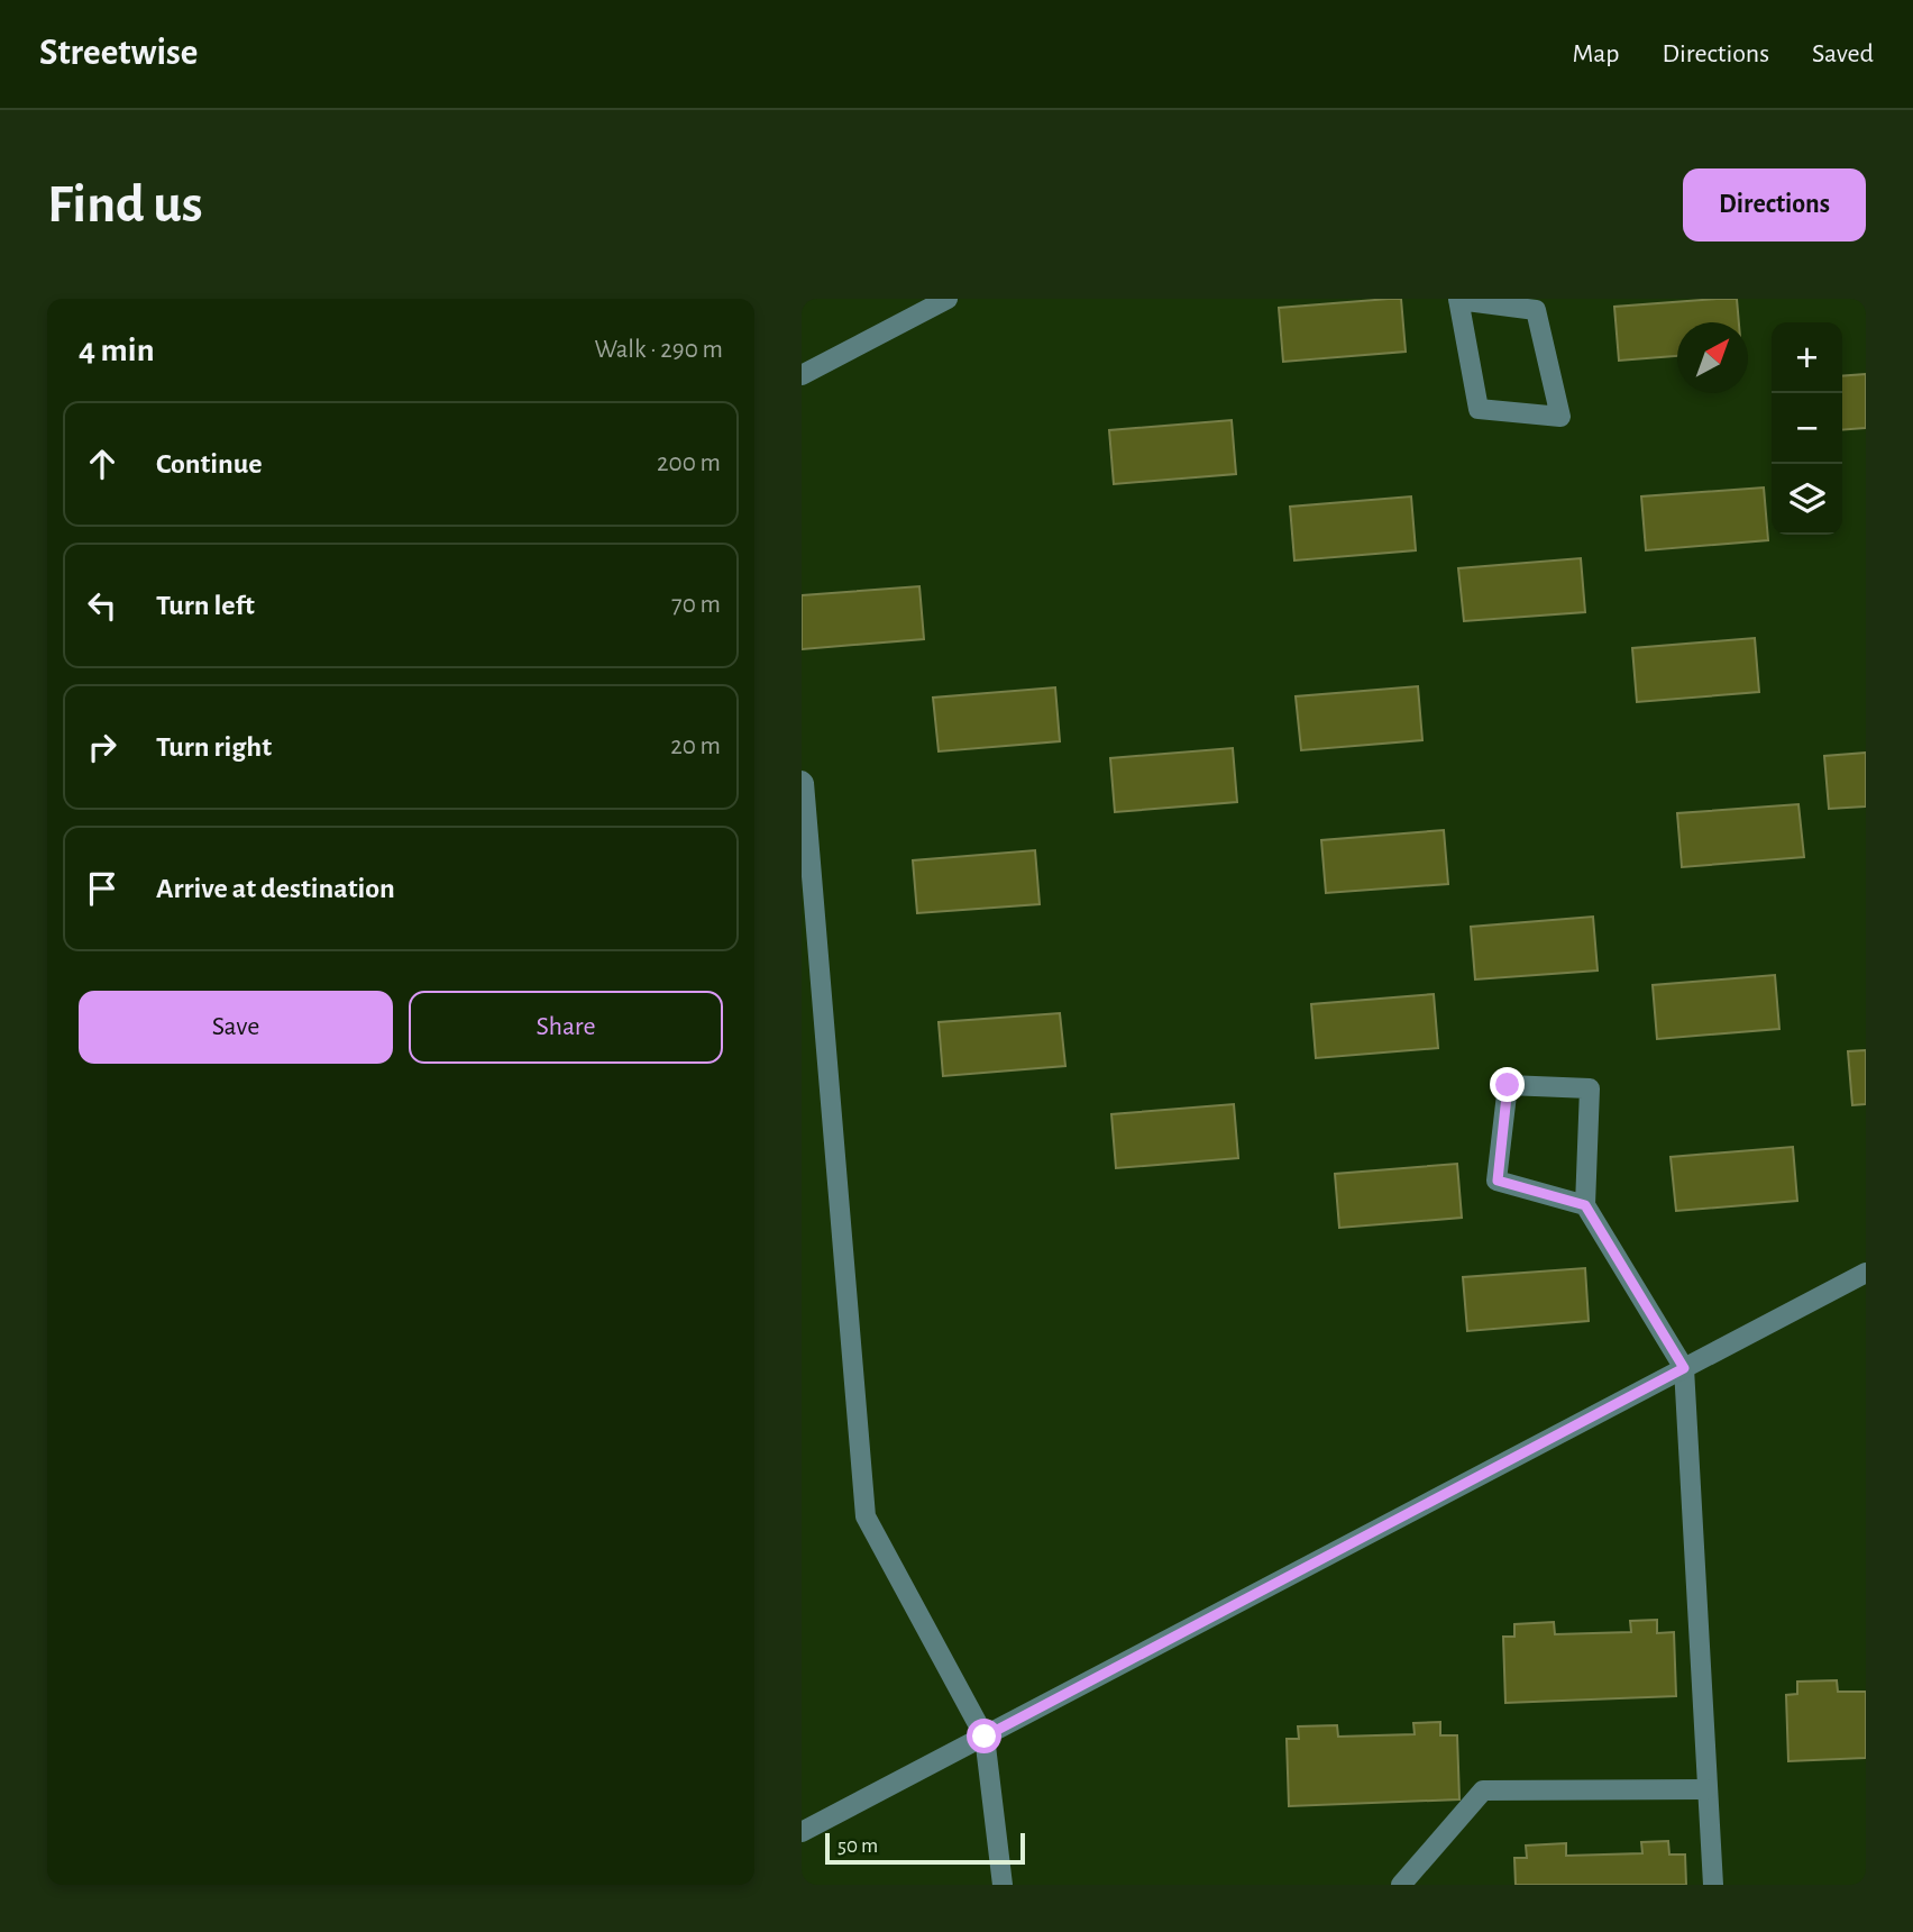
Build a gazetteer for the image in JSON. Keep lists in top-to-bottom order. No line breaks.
{"scale_bar":"50 m","north":"top right","page":{"header":"Streetwise","nav":["Map","Directions","Saved"],"buttons":["Directions",["Save","Share"]],"title":"Find us","heading":["4 min","Walk · 290 m"],"map_buttons":["+","−"],"list":[["Continue","200 m"],["Turn left","70 m"],["Turn right","20 m"],"Arrive at destination"],"scale":"50 m"}}
